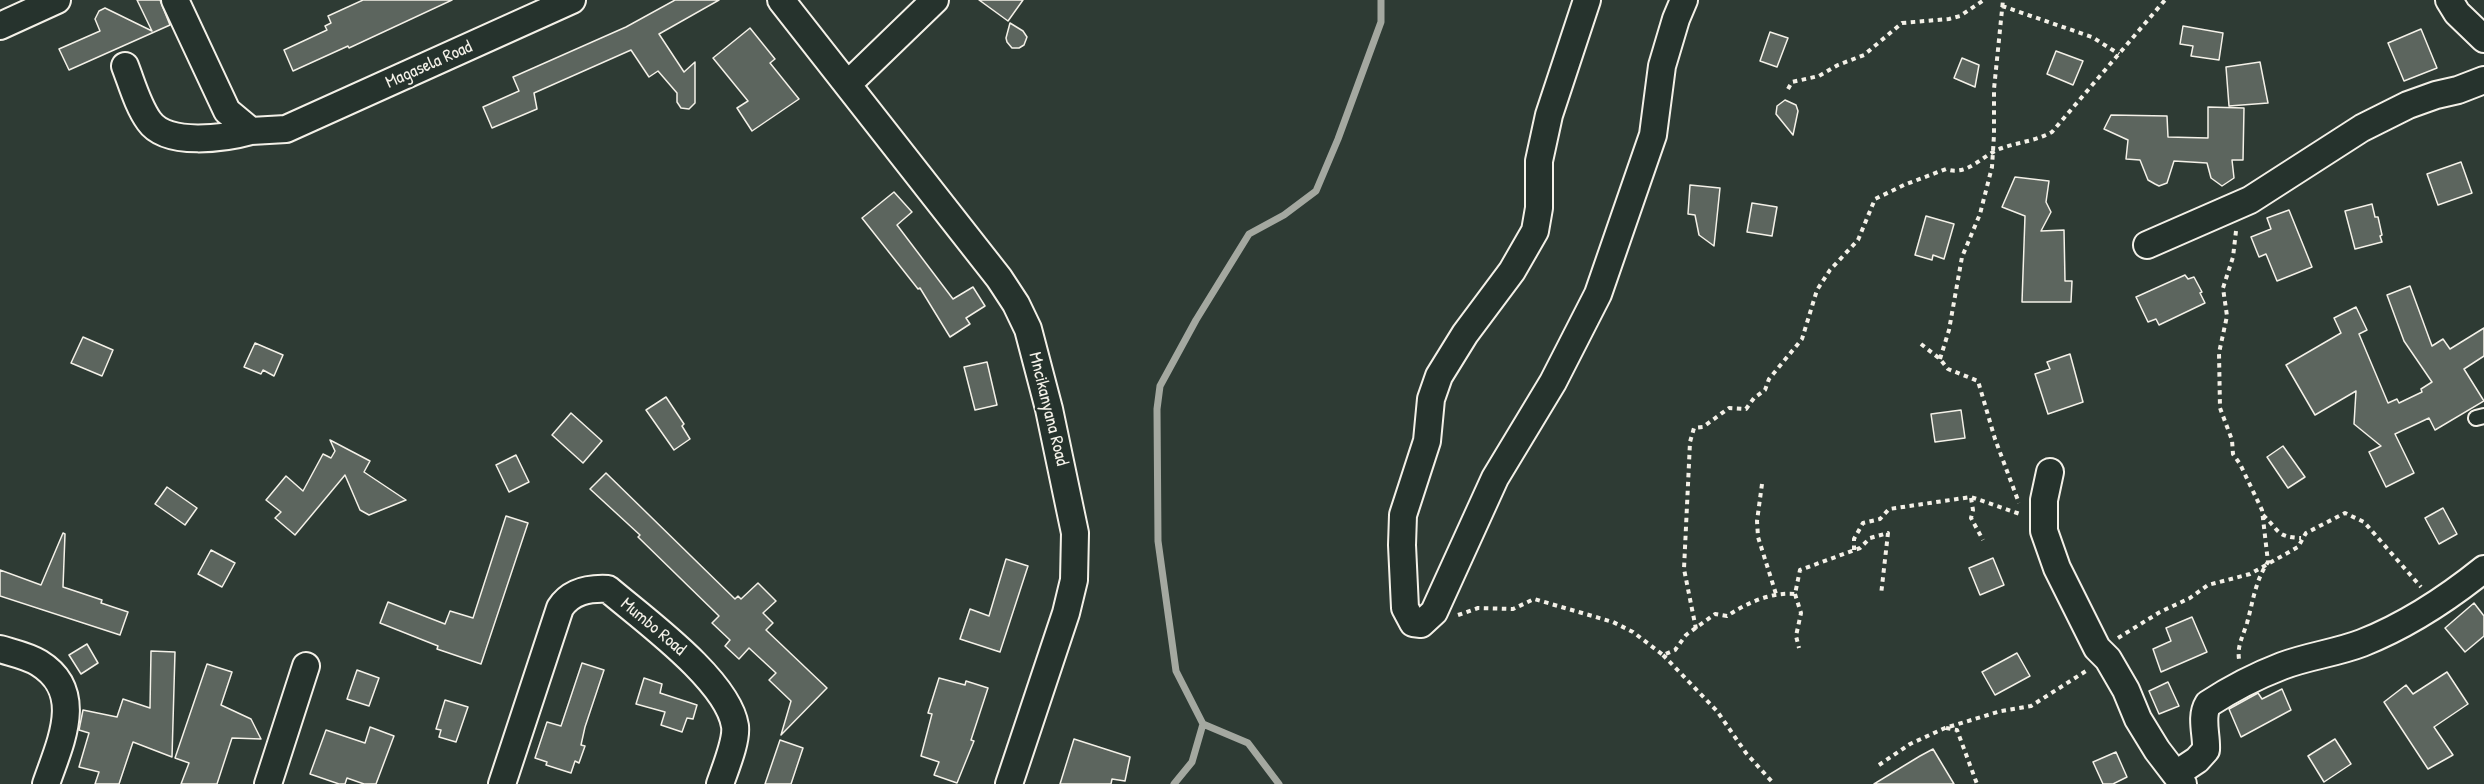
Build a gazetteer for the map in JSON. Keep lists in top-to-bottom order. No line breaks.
{"streets":{"street":["Magasela Road","Mncikanyana Road","Mumbo Road"]}}
